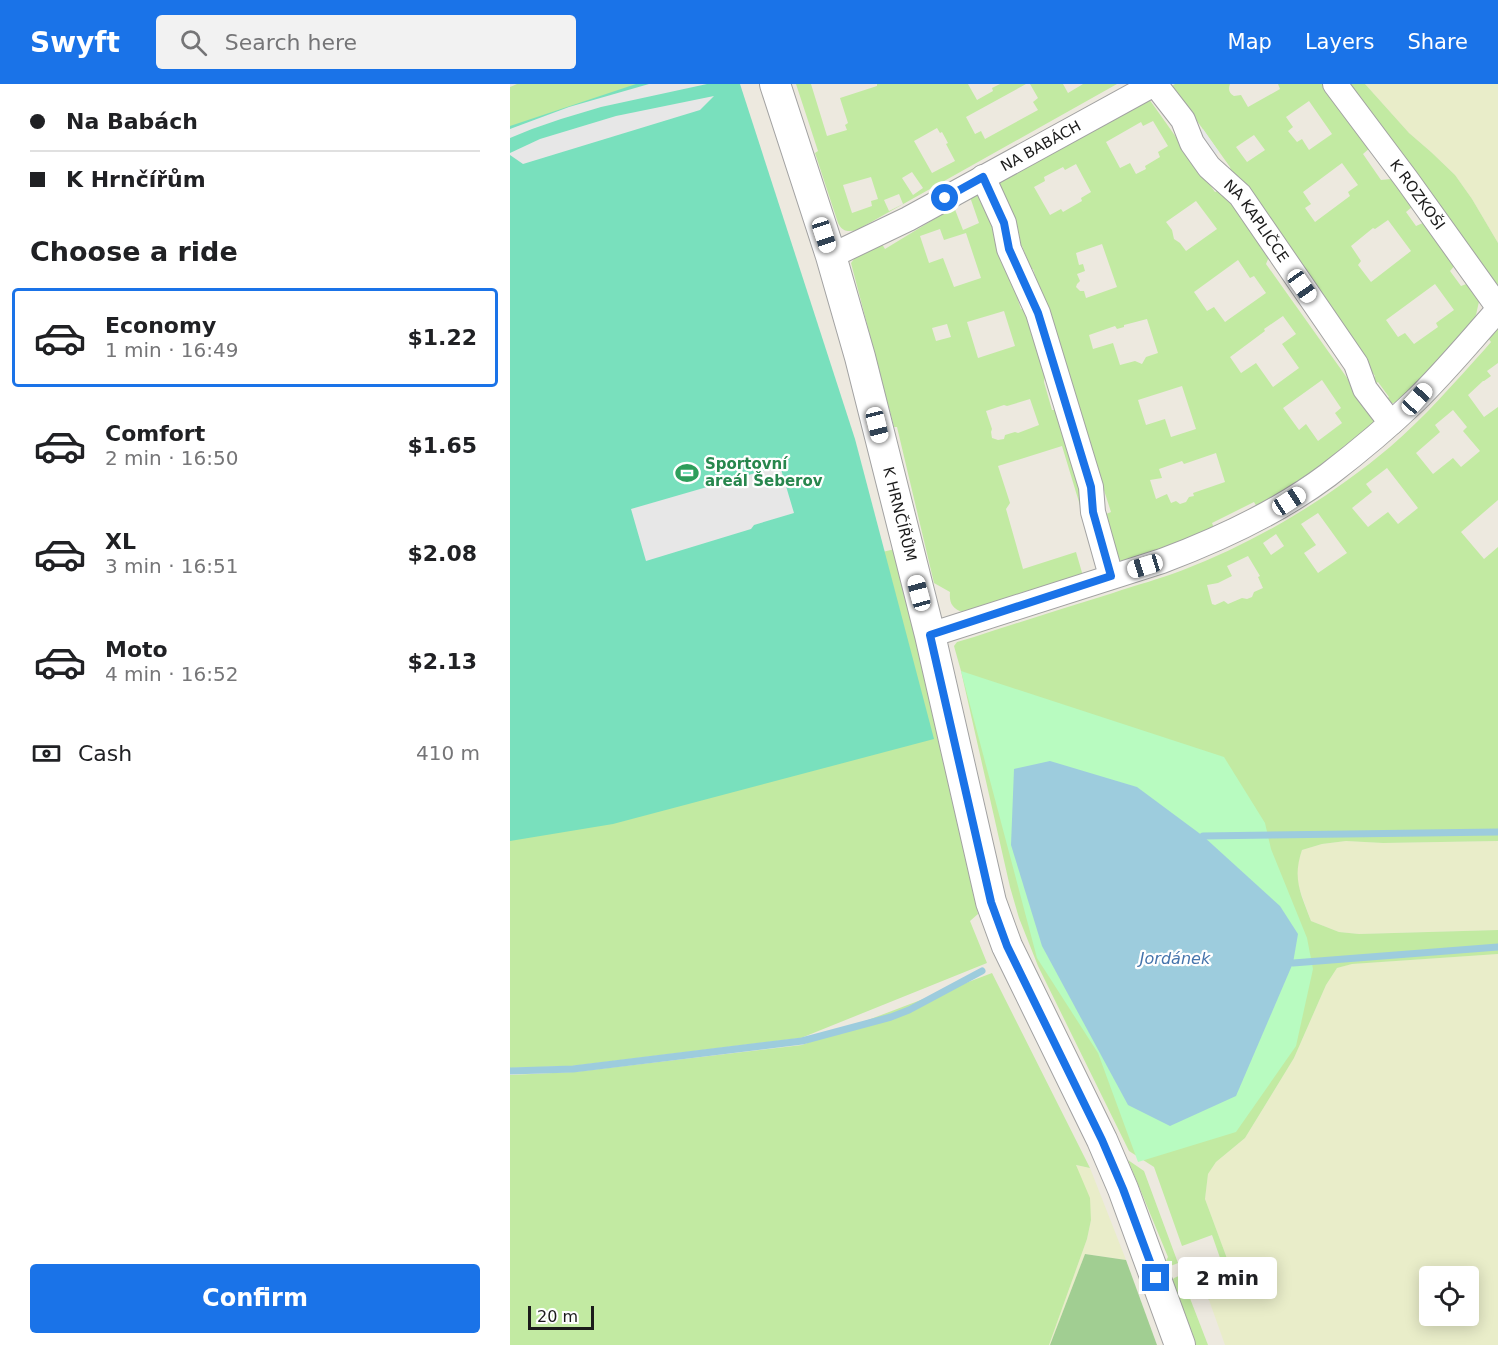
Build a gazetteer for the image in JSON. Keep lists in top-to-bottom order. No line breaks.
{"streets":{"street":["NA BABÁCH","K ROZKOŠI","NA KAPLIČCE","K HRNČÍŘŮM"]},"crossings":[["NA BABÁCH","NA KAPLIČCE"],["NA BABÁCH","K HRNČÍŘŮM"]],"water":["Jordánek"],"places":{"sports":["Sportovní areál Šeberov"]},"scale_bar":"20 m","page":{"header":"Swyft","search":"Search here","nav":["Map","Layers","Share"],"banner":["Na Babách","K Hrnčířům"],"heading":"Choose a ride","list":[{"name":"Economy","note":"1 min · 16:49","value":"$1.22"},{"name":"Comfort","note":"2 min · 16:50","value":"$1.65"},{"name":"XL","note":"3 min · 16:51","value":"$2.08"},{"name":"Moto","note":"4 min · 16:52","value":"$2.13"}],"pay":["Cash","410 m"],"buttons":"Confirm","bubble":"2 min","scale":"20 m"}}
